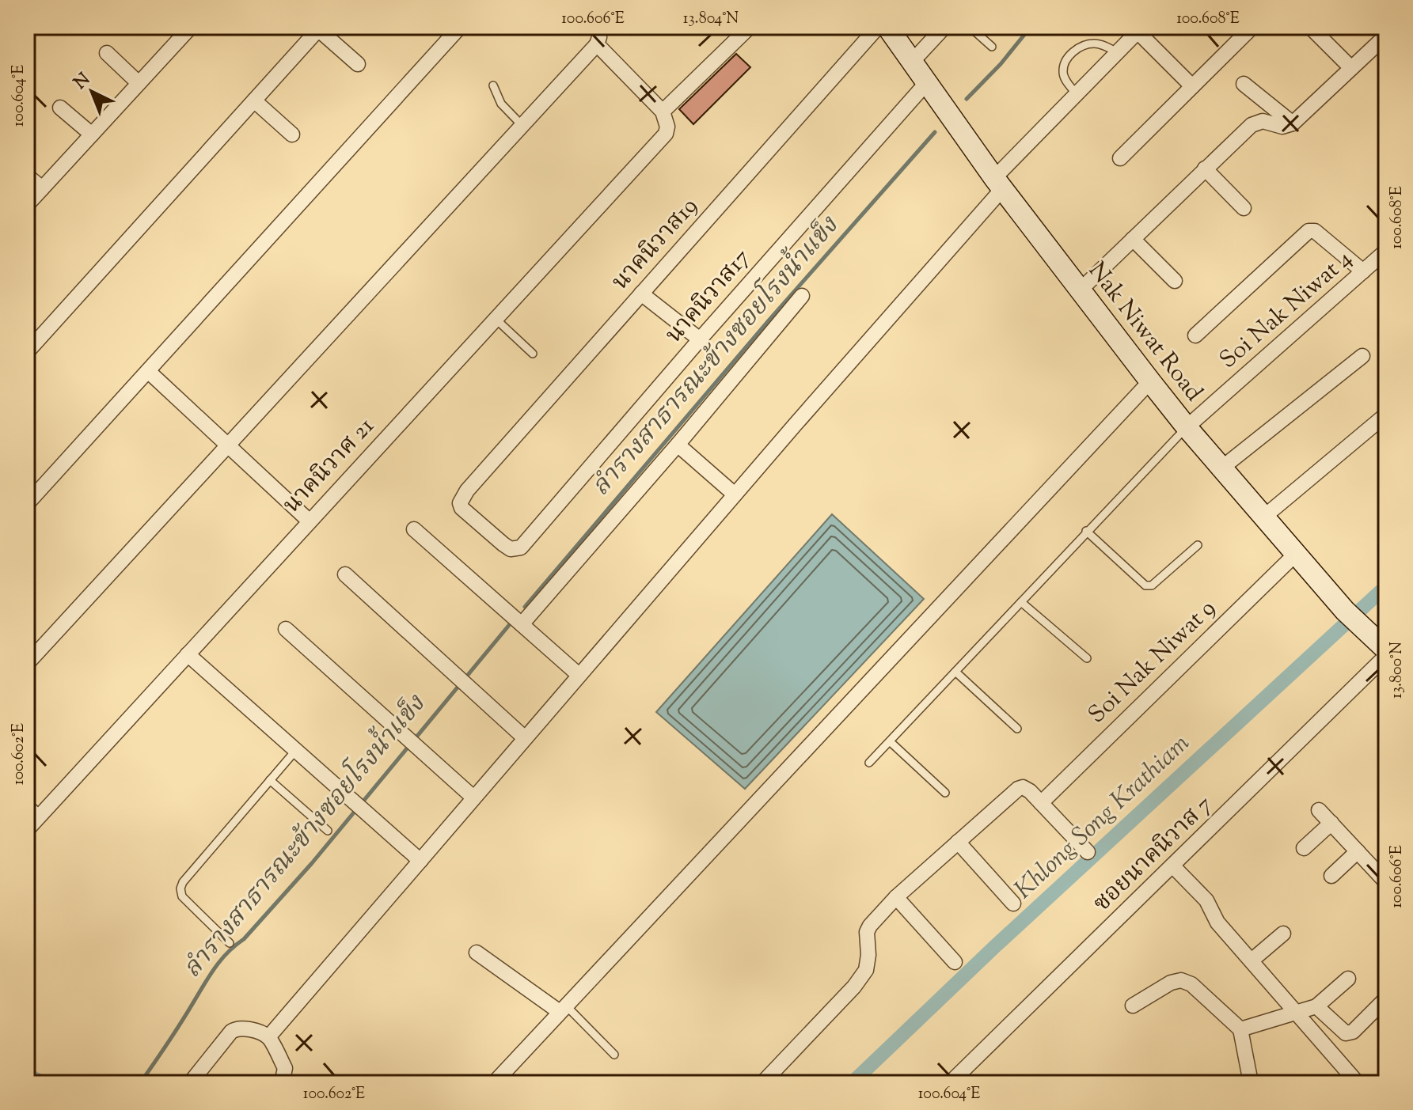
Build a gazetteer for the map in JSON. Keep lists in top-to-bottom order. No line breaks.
{"streets":{"main road":["Nak Niwat Road"],"street":["นาคนิวาส19","นาคนิวาส17","Soi Nak Niwat 4","นาคนิวาศ 21","Soi Nak Niwat 9","ซอยนาคนิวาส 7"]},"crossings":[["นาคนิวาส19","นาคนิวาส17"],["นาคนิวาส17","Nak Niwat Road"],["Soi Nak Niwat 4","Nak Niwat Road"],["Nak Niwat Road","Soi Nak Niwat 9"]],"water":["ลำรางสาธารณะข้างซอยโรงน้ำแข็ง","Khlong Song Krathiam"],"north":"top left","coordinates":["100.606°E","13.804°N","100.608°E","100.604°E","13.800°N","100.602°E"]}
